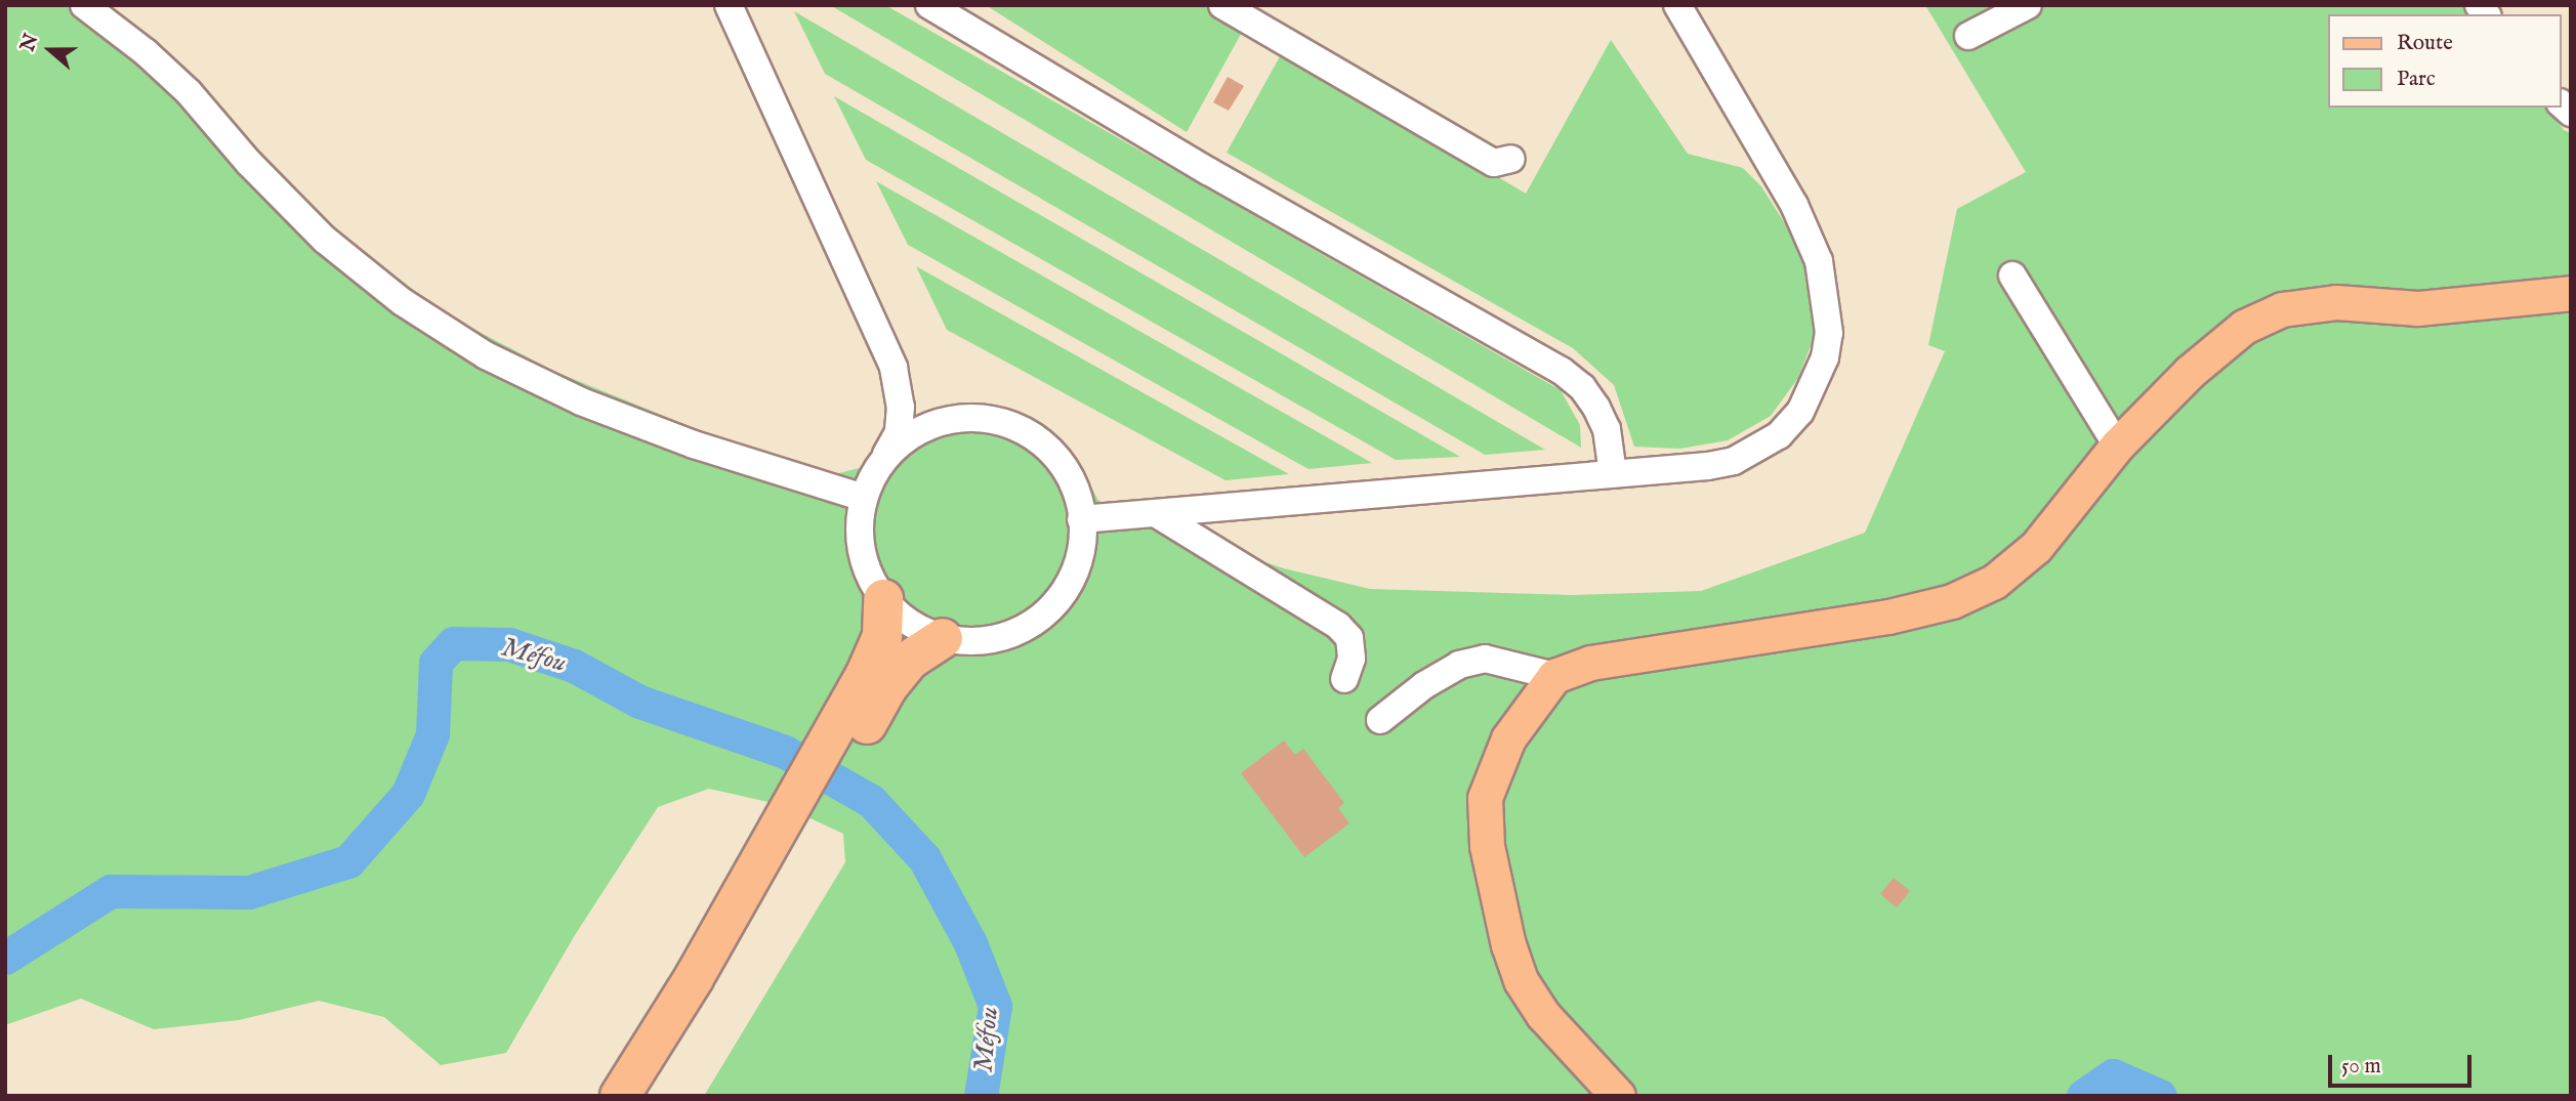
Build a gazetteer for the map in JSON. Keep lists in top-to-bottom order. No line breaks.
{"water":["Méfou"],"legend":["Route","Parc"],"scale_bar":"50 m","north":"left"}
